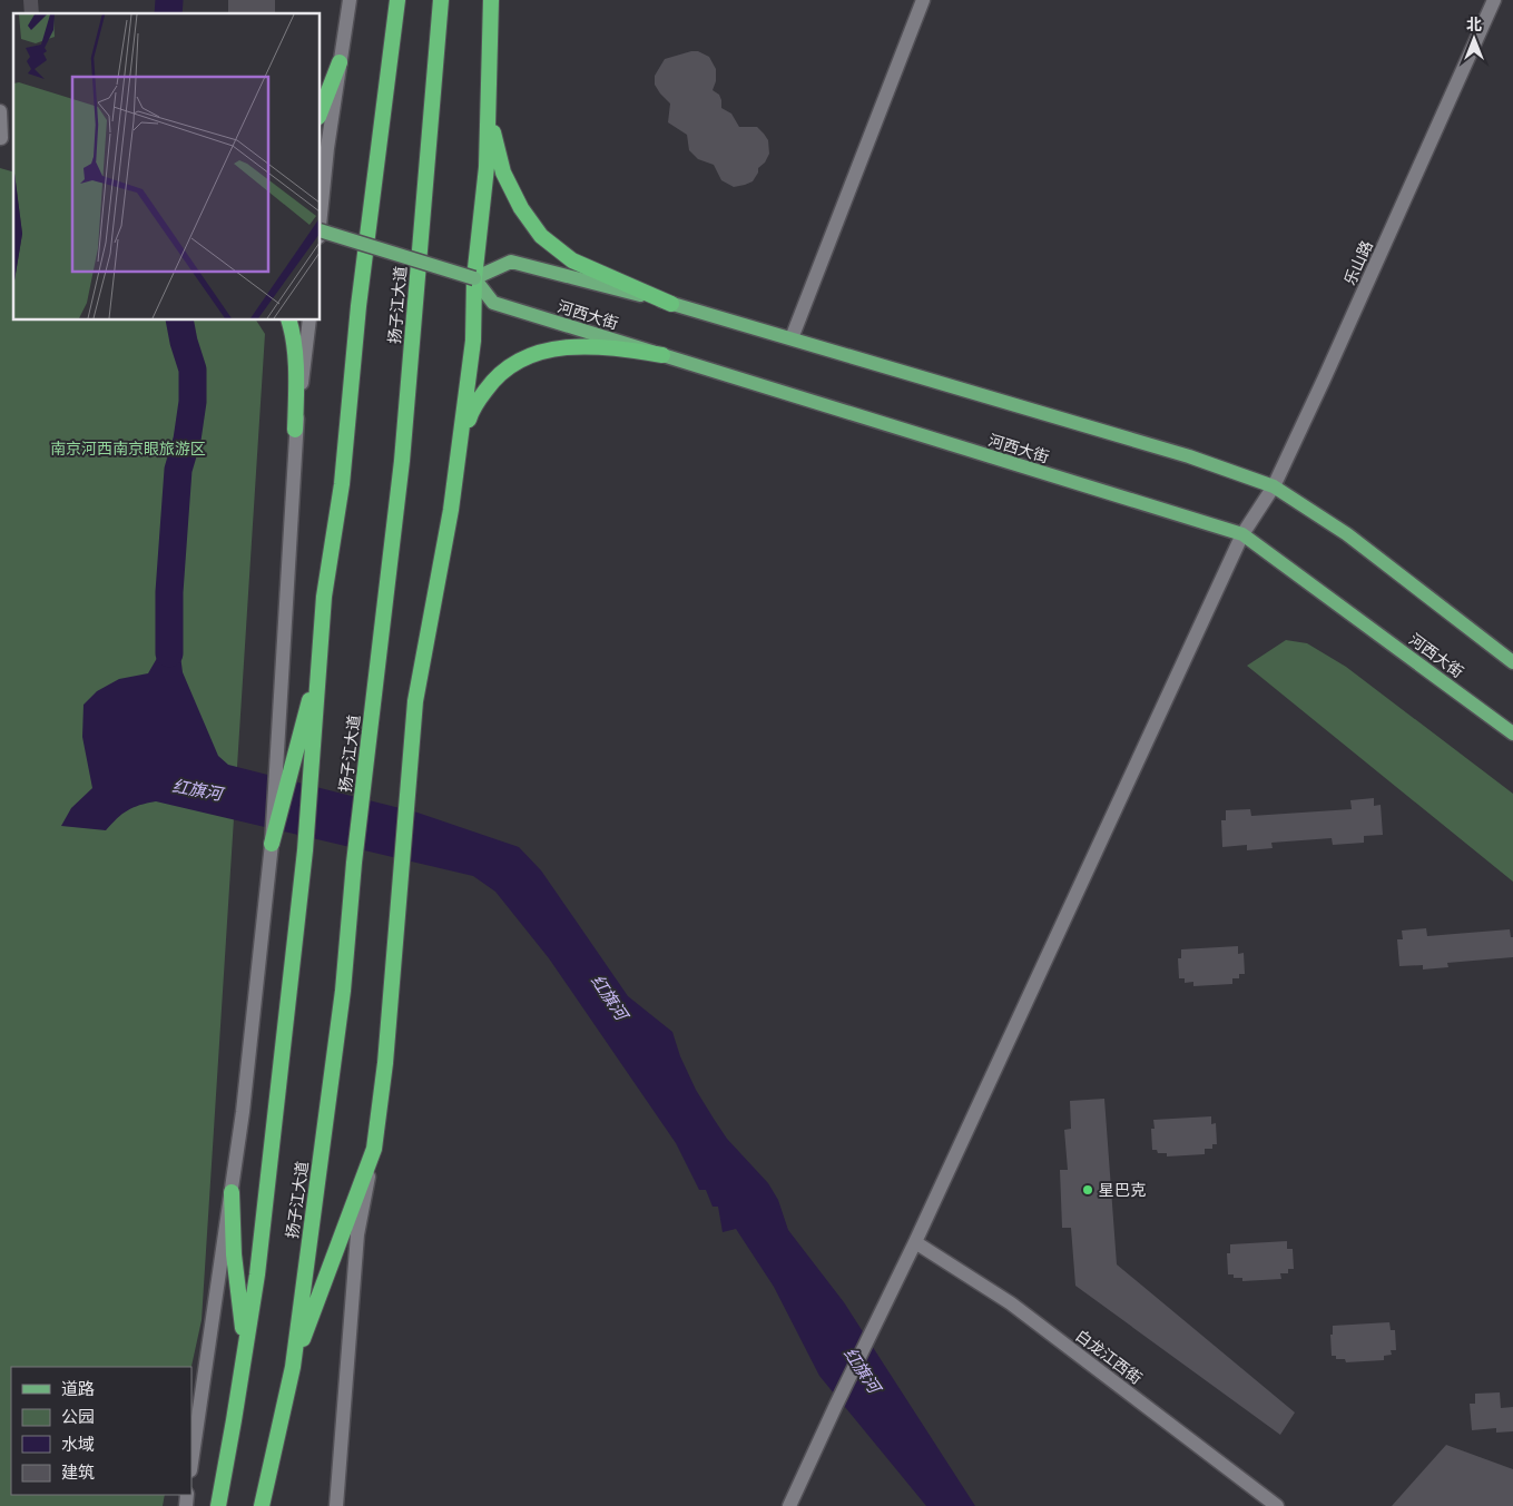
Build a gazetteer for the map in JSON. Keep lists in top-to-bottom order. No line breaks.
{"streets":{"highway":["扬子江大道"],"main road":["河西大街"],"street":["乐山路","白龙江西街"]},"crossings":[["乐山路","河西大街"],["乐山路","白龙江西街"]],"water":["红旗河"],"parks":["南京河西南京眼旅游区"],"places":["星巴克"],"legend":["道路","公园","水域","建筑"],"north":"top"}
